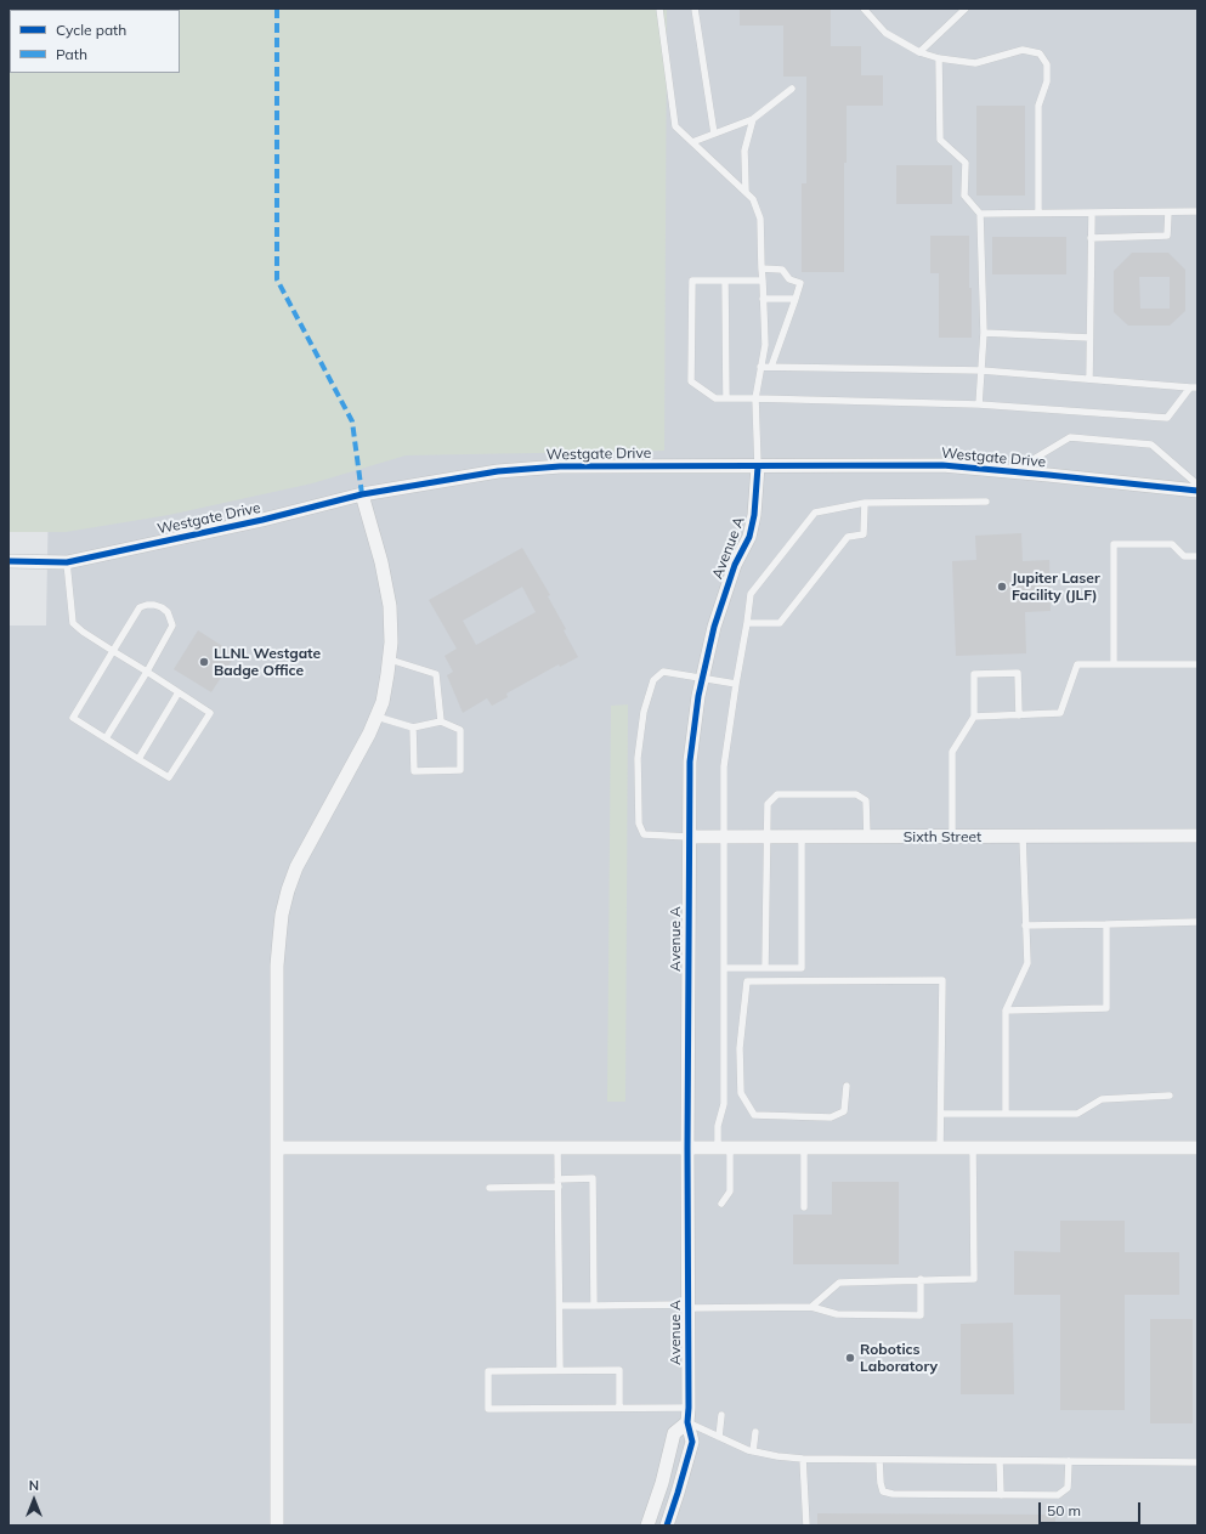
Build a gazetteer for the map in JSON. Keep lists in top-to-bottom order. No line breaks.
{"streets":{"street":["Westgate Drive","Avenue A","Sixth Street"]},"crossings":[["Westgate Drive","Avenue A"],["Avenue A","Sixth Street"]],"places":["Jupiter Laser Facility (JLF)","LLNL Westgate Badge Office","Robotics Laboratory"],"legend":["Cycle path","Path"],"scale_bar":"50 m","north":"top"}
